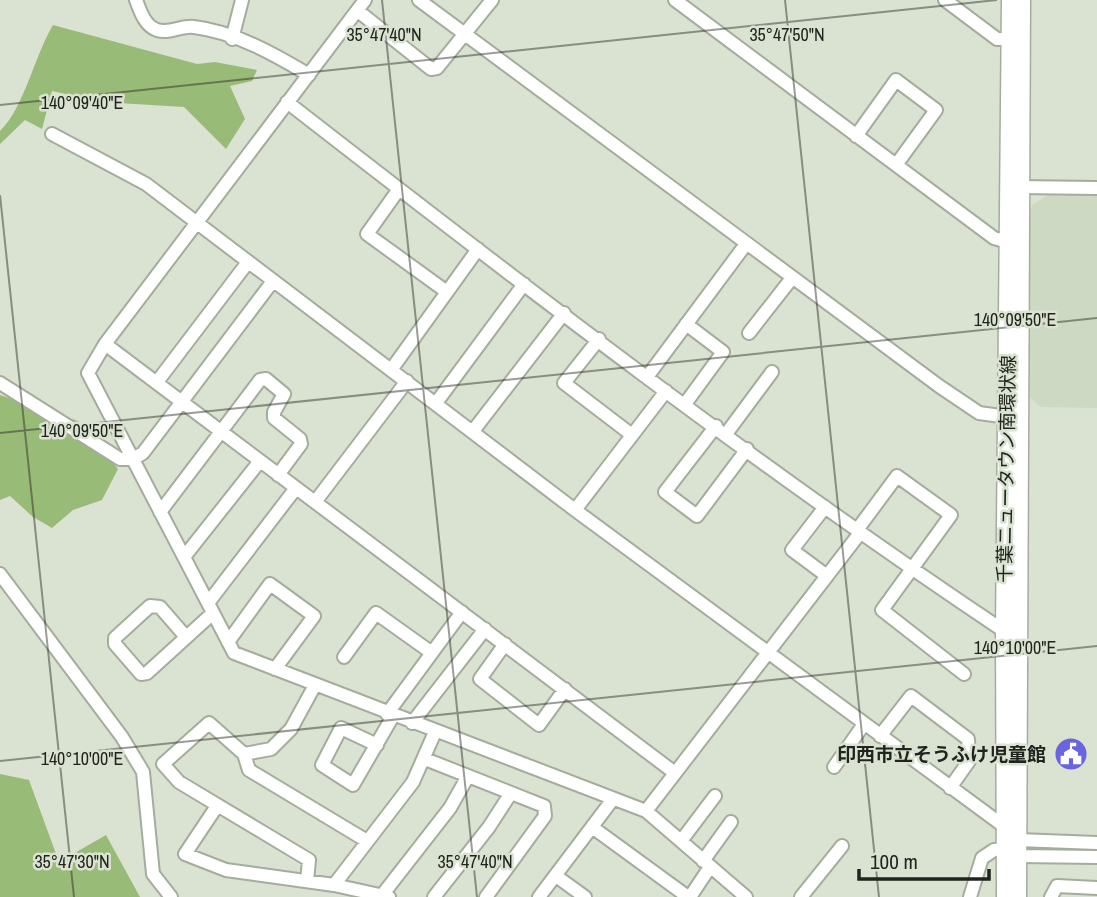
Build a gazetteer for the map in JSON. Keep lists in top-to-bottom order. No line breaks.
{"streets":{"main road":["千葉ニュータウン南環状線"]},"places":{"public building":["印西市立そうふけ児童館"]},"scale_bar":"100 m","coordinates":["35°47'40\"N","35°47'50\"N","140°09'40\"E","140°09'50\"E","140°10'00\"E","35°47'30\"N"]}
